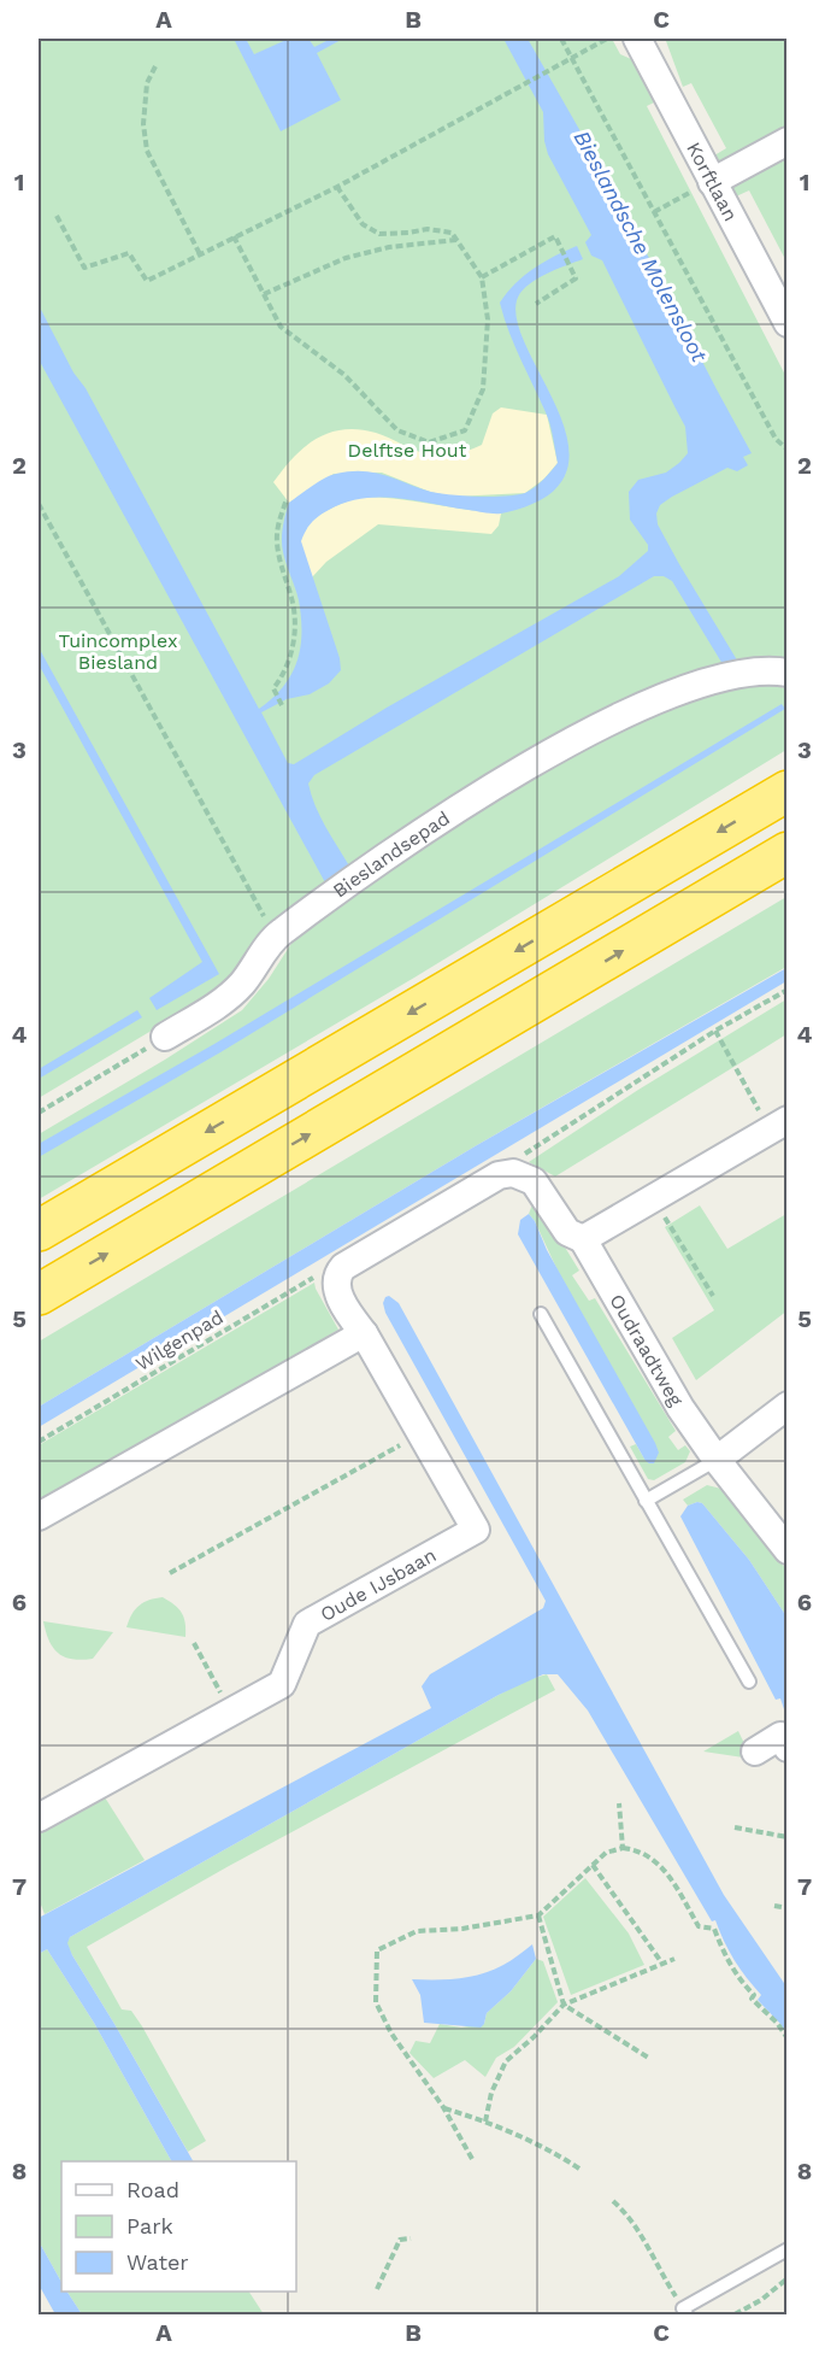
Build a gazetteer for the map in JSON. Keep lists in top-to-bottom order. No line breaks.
{"streets":{"street":["Korftlaan","Bieslandsepad","Oudraadtweg","Oude IJsbaan"],"path":["Wilgenpad"]},"crossings":[["Wilgenpad","Oude IJsbaan"]],"water":["Bieslandsche Molensloot"],"parks":["Delftse Hout","Tuincomplex Biesland"],"legend":["Road","Park","Water"],"grid":{"columns":["A","B","C"],"rows":["1","2","3","4","5","6","7","8"]}}
